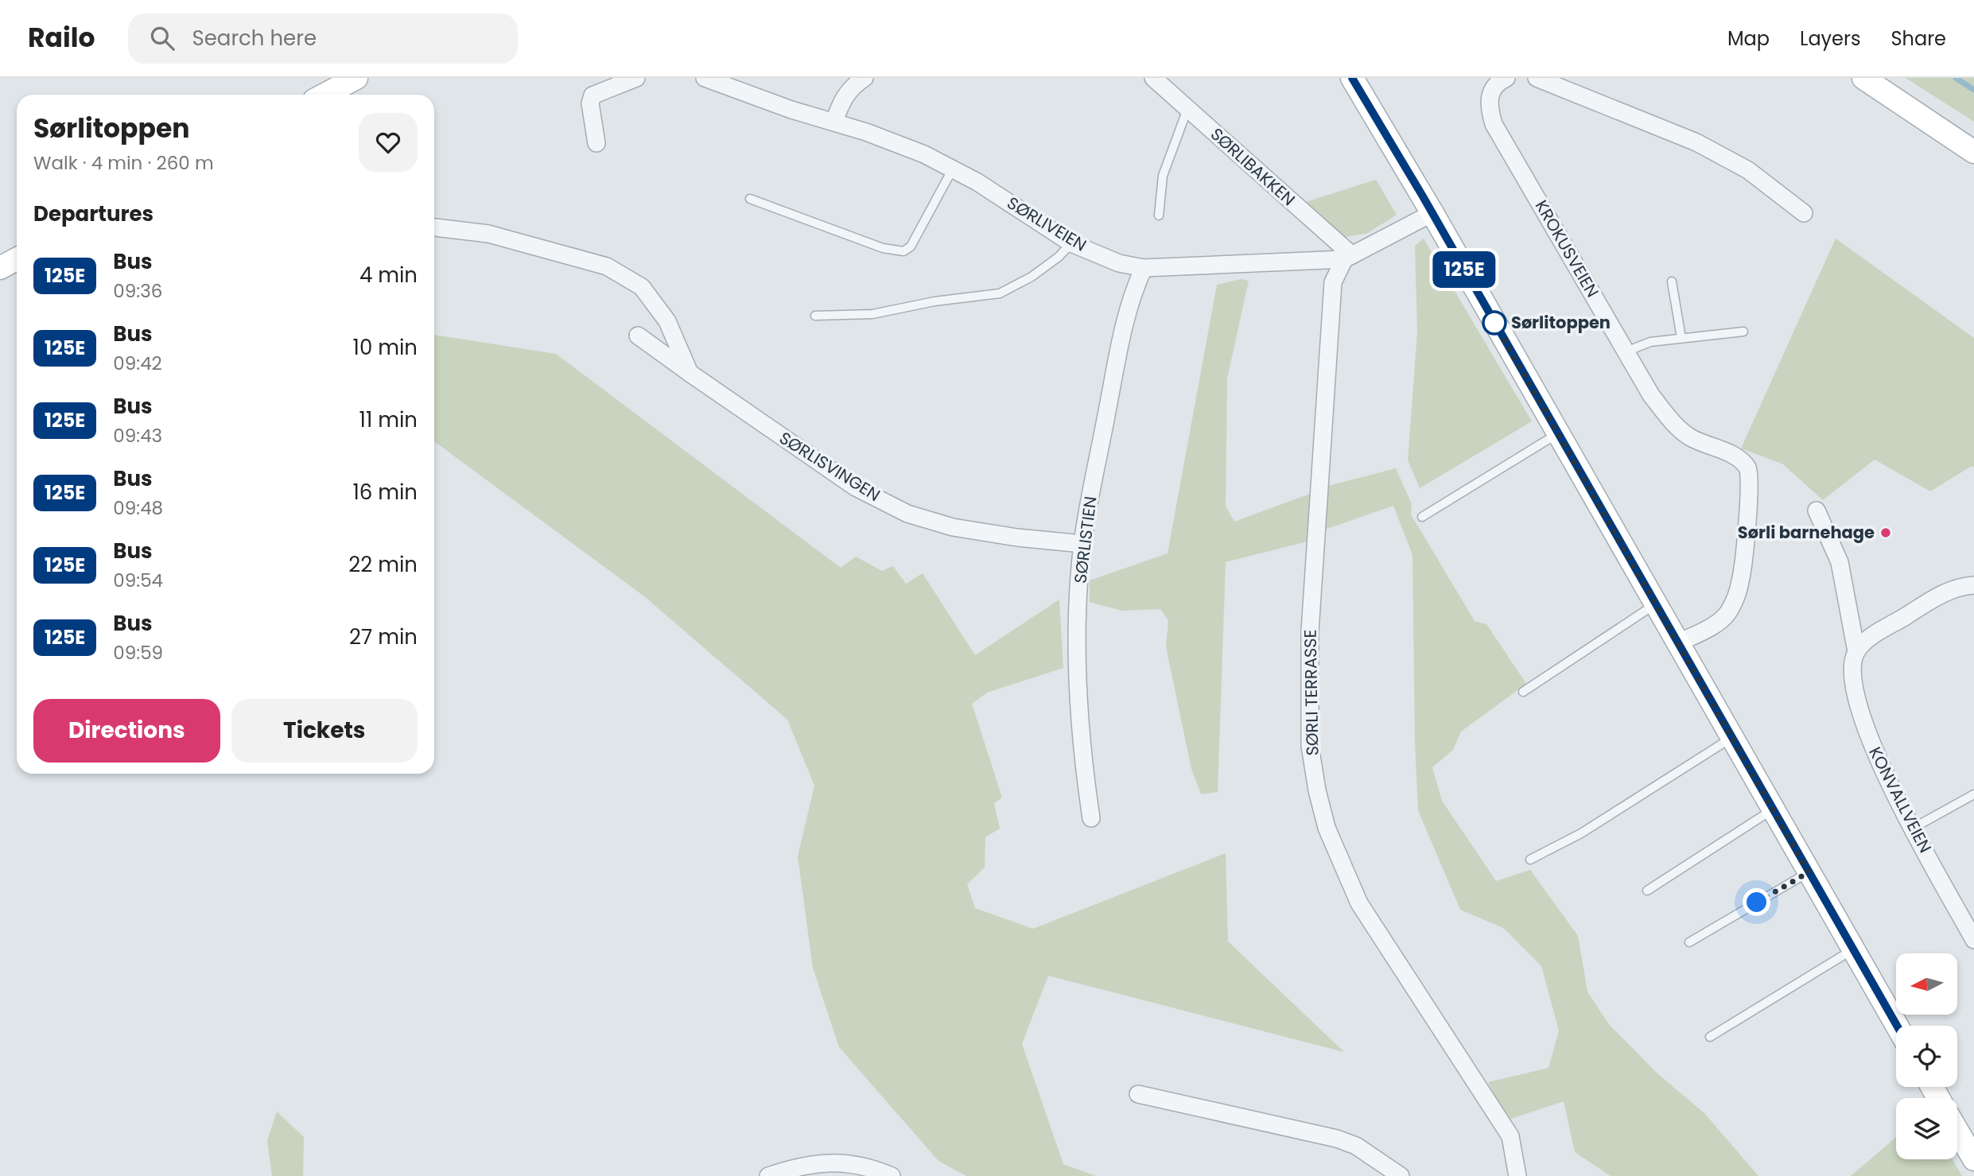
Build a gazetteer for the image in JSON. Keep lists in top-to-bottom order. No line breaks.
{"streets":{"street":["SØRLIBAKKEN","SØRLIVEIEN","KROKUSVEIEN","SØRLISVINGEN","SØRLISTIEN","SØRLI TERRASSE","KONVALLVEIEN"]},"crossings":[["SØRLIBAKKEN","SØRLIVEIEN"],["SØRLIBAKKEN","SØRLI TERRASSE"],["SØRLIVEIEN","SØRLISTIEN"],["SØRLIVEIEN","SØRLI TERRASSE"],["SØRLISVINGEN","SØRLISTIEN"]],"places":["Sørlitoppen","Sørli barnehage"],"lines":["bus line 125E"],"north":"left","page":{"header":"Railo","search":"Search here","nav":["Map","Layers","Share"],"on_map":"125E","heading":[["Sørlitoppen","Walk · 4 min · 260 m"],"Departures"],"list":[{"mark":"125E","name":"Bus","note":"09:36","value":"4 min"},{"mark":"125E","name":"Bus","note":"09:42","value":"10 min"},{"mark":"125E","name":"Bus","note":"09:43","value":"11 min"},{"mark":"125E","name":"Bus","note":"09:48","value":"16 min"},{"mark":"125E","name":"Bus","note":"09:54","value":"22 min"},{"mark":"125E","name":"Bus","note":"09:59","value":"27 min"}],"buttons":["Directions","Tickets"]}}
